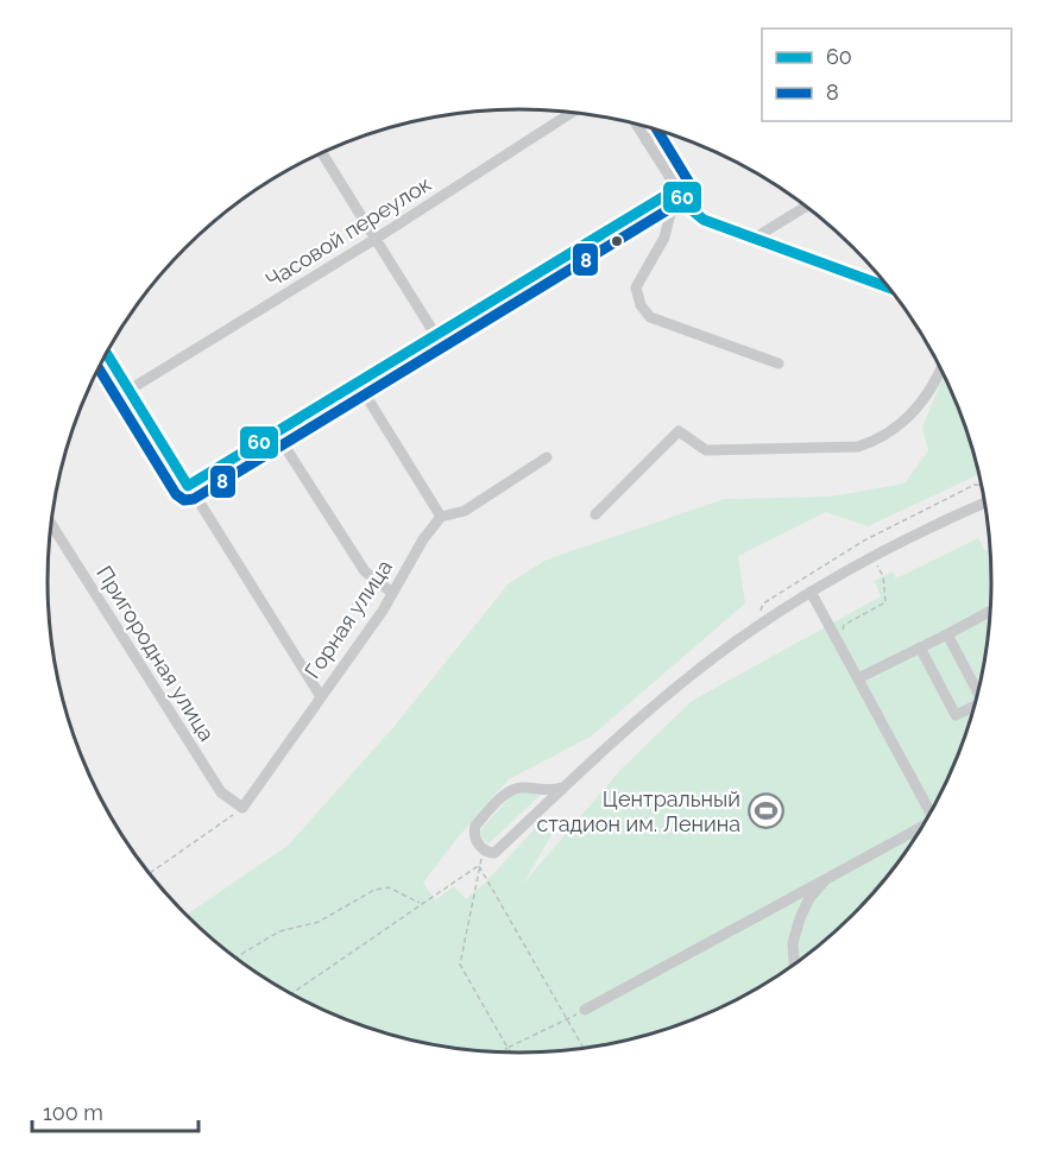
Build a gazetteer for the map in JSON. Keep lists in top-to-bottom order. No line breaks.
{"streets":{"street":["Часовой переулок","Горная улица","Пригородная улица"]},"crossings":[["Горная улица","Пригородная улица"]],"places":{"sports":["Центральный стадион им. Ленина"]},"lines":["transit line 8","transit line 60"],"legend":["60","8"],"scale_bar":"100 m"}
